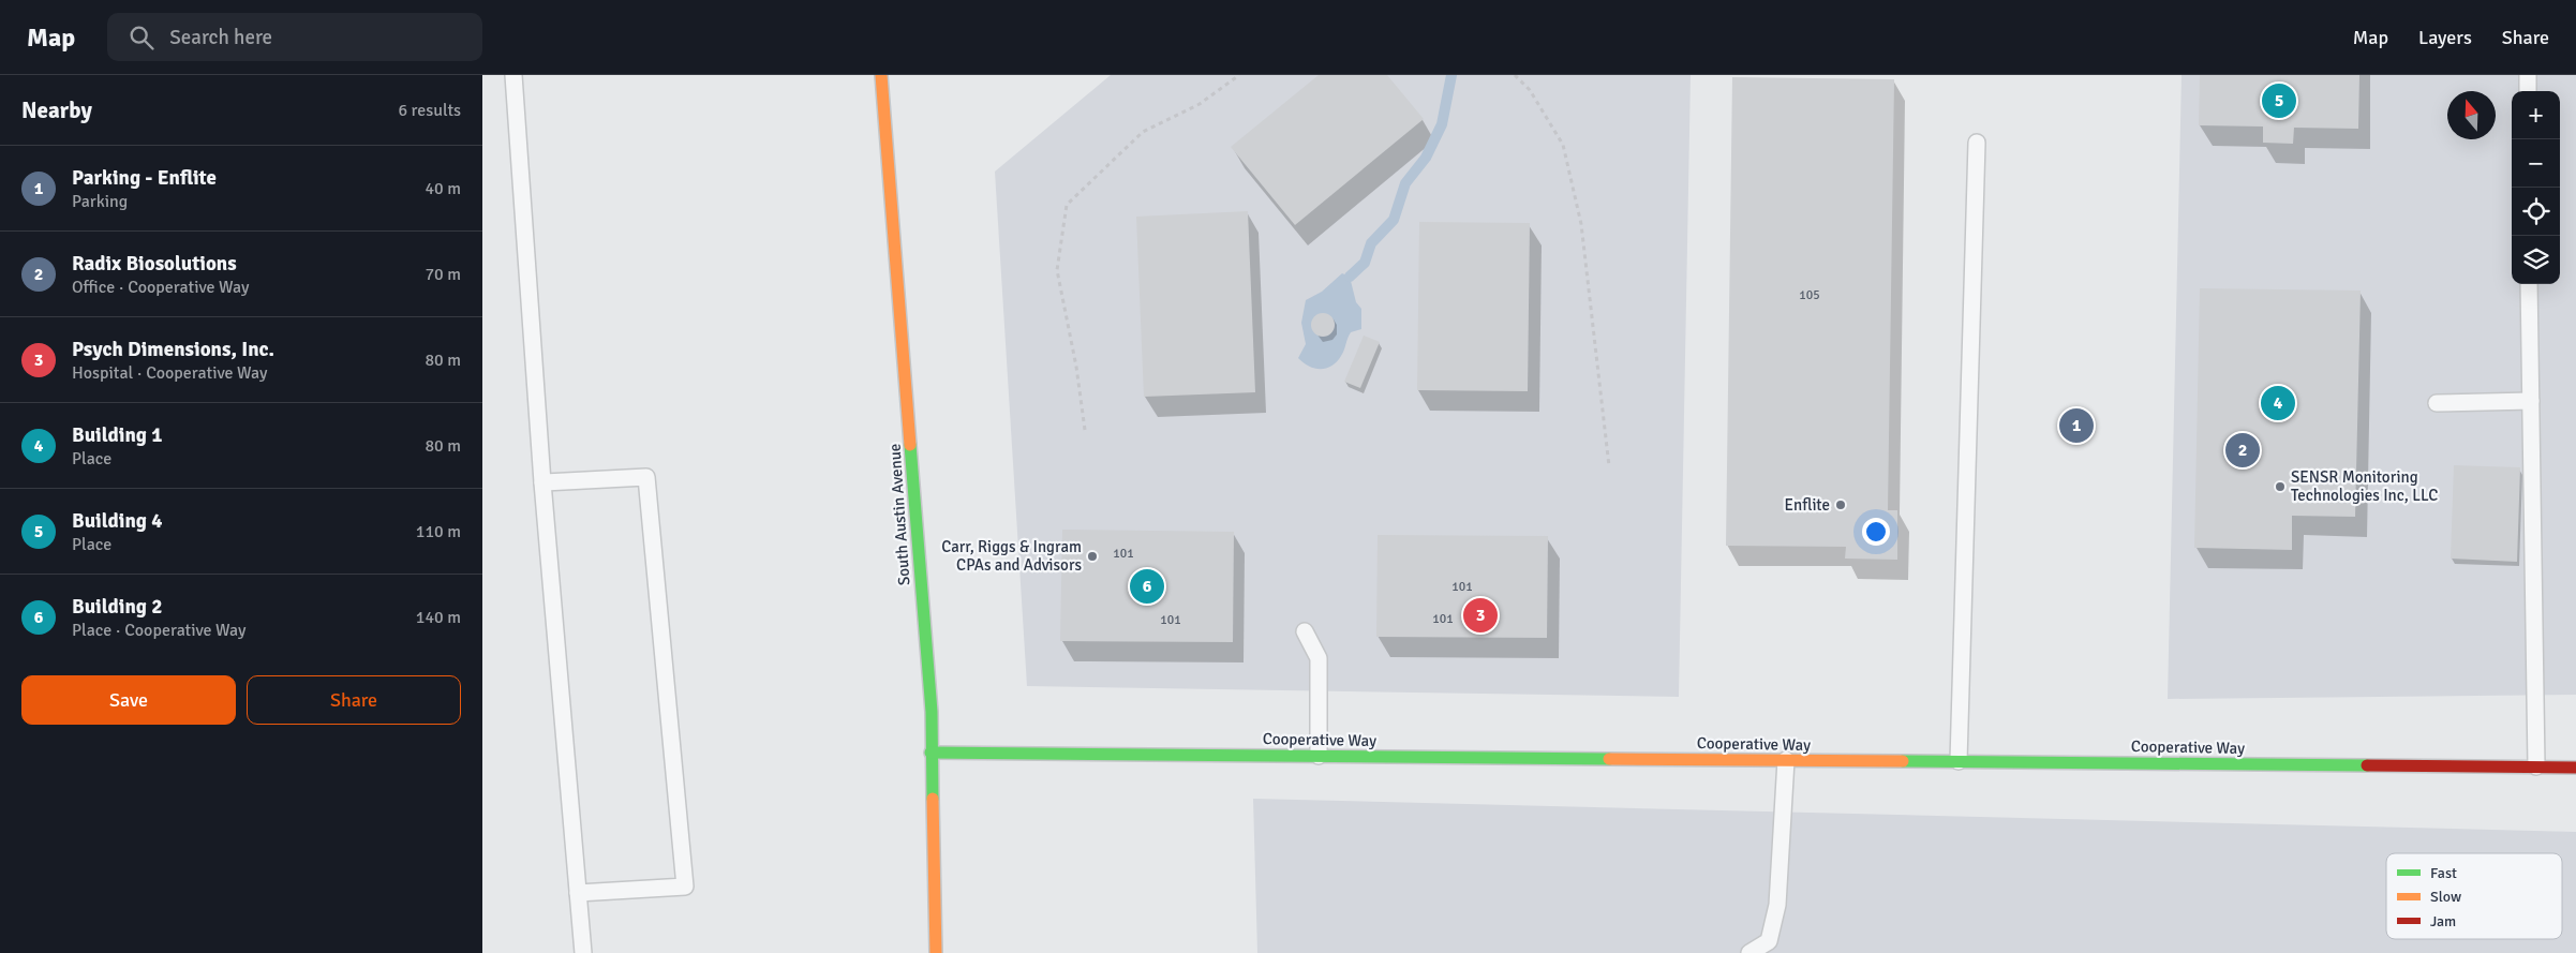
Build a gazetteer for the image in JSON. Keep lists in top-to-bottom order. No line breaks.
{"streets":{"street":["South Austin Avenue","Cooperative Way"]},"crossings":[["South Austin Avenue","Cooperative Way"]],"places":["SENSR Monitoring Technologies Inc, LLC","Enflite","Carr, Riggs & Ingram CPAs and Advisors"],"house_numbers":["105","101","101","101","101"],"legend":["Fast","Slow","Jam"],"north":"top","page":{"header":"Map","search":"Search here","nav":["Map","Layers","Share"],"heading":["Nearby","6 results"],"pins":["5","4","1","2","6","3"],"map_buttons":["+","−"],"list":[{"mark":"1","name":"Parking - Enflite","note":"Parking","value":"40 m"},{"mark":"2","name":"Radix Biosolutions","note":"Office · Cooperative Way","value":"70 m"},{"mark":"3","name":"Psych Dimensions, Inc.","note":"Hospital · Cooperative Way","value":"80 m"},{"mark":"4","name":"Building 1","note":"Place","value":"80 m"},{"mark":"5","name":"Building 4","note":"Place","value":"110 m"},{"mark":"6","name":"Building 2","note":"Place · Cooperative Way","value":"140 m"}],"buttons":["Save","Share"]}}
